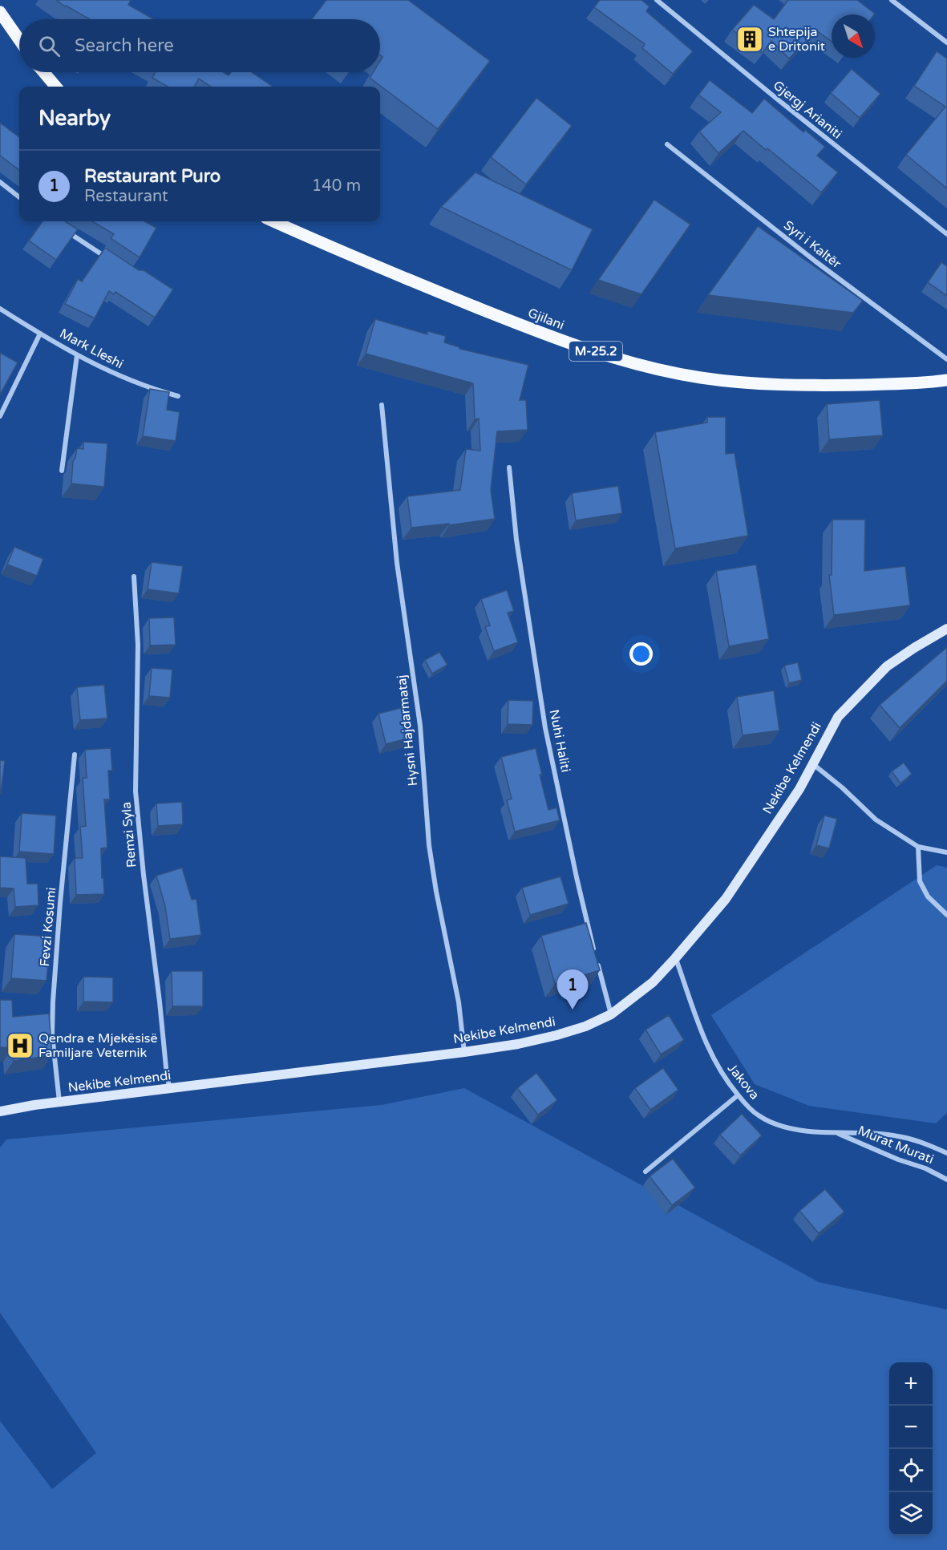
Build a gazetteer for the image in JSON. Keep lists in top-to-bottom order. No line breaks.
{"streets":{"main road":["Gjilani","M-25.2"],"street":["Gjergj Arianiti","Syri i Kaltër","Mark Lleshi","Hysni Hajdarmataj","Nuhi Haliti","Nekibe Kelmendi","Remzi Syla","Fevzi Kosumi","Jakova","Murat Murati"]},"crossings":[["Hysni Hajdarmataj","Nekibe Kelmendi"],["Nuhi Haliti","Nekibe Kelmendi"],["Nekibe Kelmendi","Remzi Syla"],["Nekibe Kelmendi","Fevzi Kosumi"],["Nekibe Kelmendi","Jakova"],["Jakova","Murat Murati"]],"places":{"building":["Shtepija e Dritonit"],"hospital":["Qendra e Mjekësisë Familjare Veternik"]},"north":"bottom right","page":{"search":"Search here","heading":"Nearby","list":[{"mark":"1","name":"Restaurant Puro","note":"Restaurant","value":"140 m"}],"pins":"1","map_buttons":["+","−"]}}
